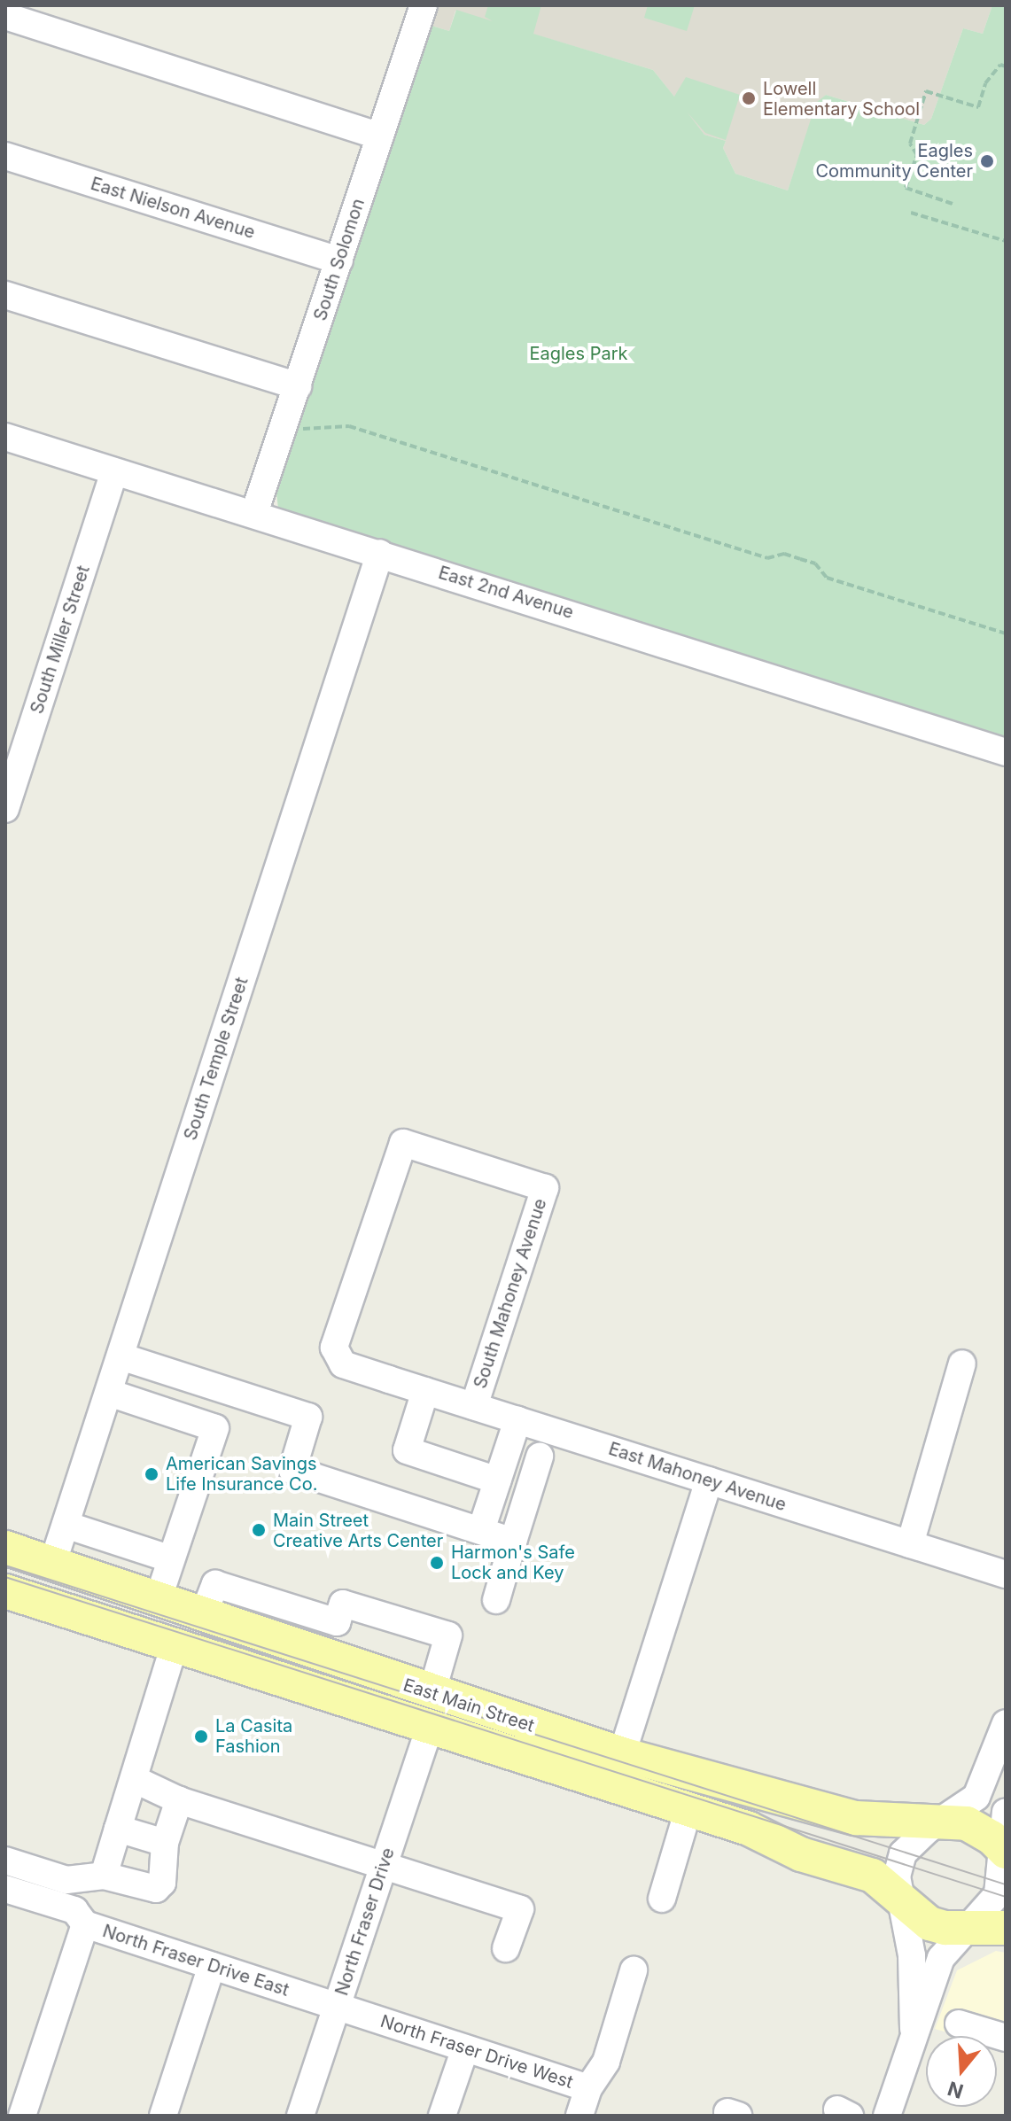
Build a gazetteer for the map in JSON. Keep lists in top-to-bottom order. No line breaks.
{"streets":{"main road":["East Main Street"],"street":["East Nielson Avenue","South Solomon","East 2nd Avenue","South Miller Street","South Temple Street","South Mahoney Avenue","East Mahoney Avenue","North Fraser Drive","North Fraser Drive East","North Fraser Drive West"]},"crossings":[["East Nielson Avenue","South Solomon"],["South Solomon","East 2nd Avenue"],["East 2nd Avenue","South Miller Street"],["East 2nd Avenue","South Temple Street"],["South Temple Street","East Main Street"],["South Mahoney Avenue","East Mahoney Avenue"],["East Main Street","North Fraser Drive"],["North Fraser Drive","North Fraser Drive East"],["North Fraser Drive","North Fraser Drive West"],["North Fraser Drive East","North Fraser Drive West"]],"parks":["Eagles Park"],"places":["Lowell Elementary School","Eagles Community Center","American Savings Life Insurance Co.","Main Street Creative Arts Center","Harmon's Safe Lock and Key","La Casita Fashion"],"north":"bottom"}
